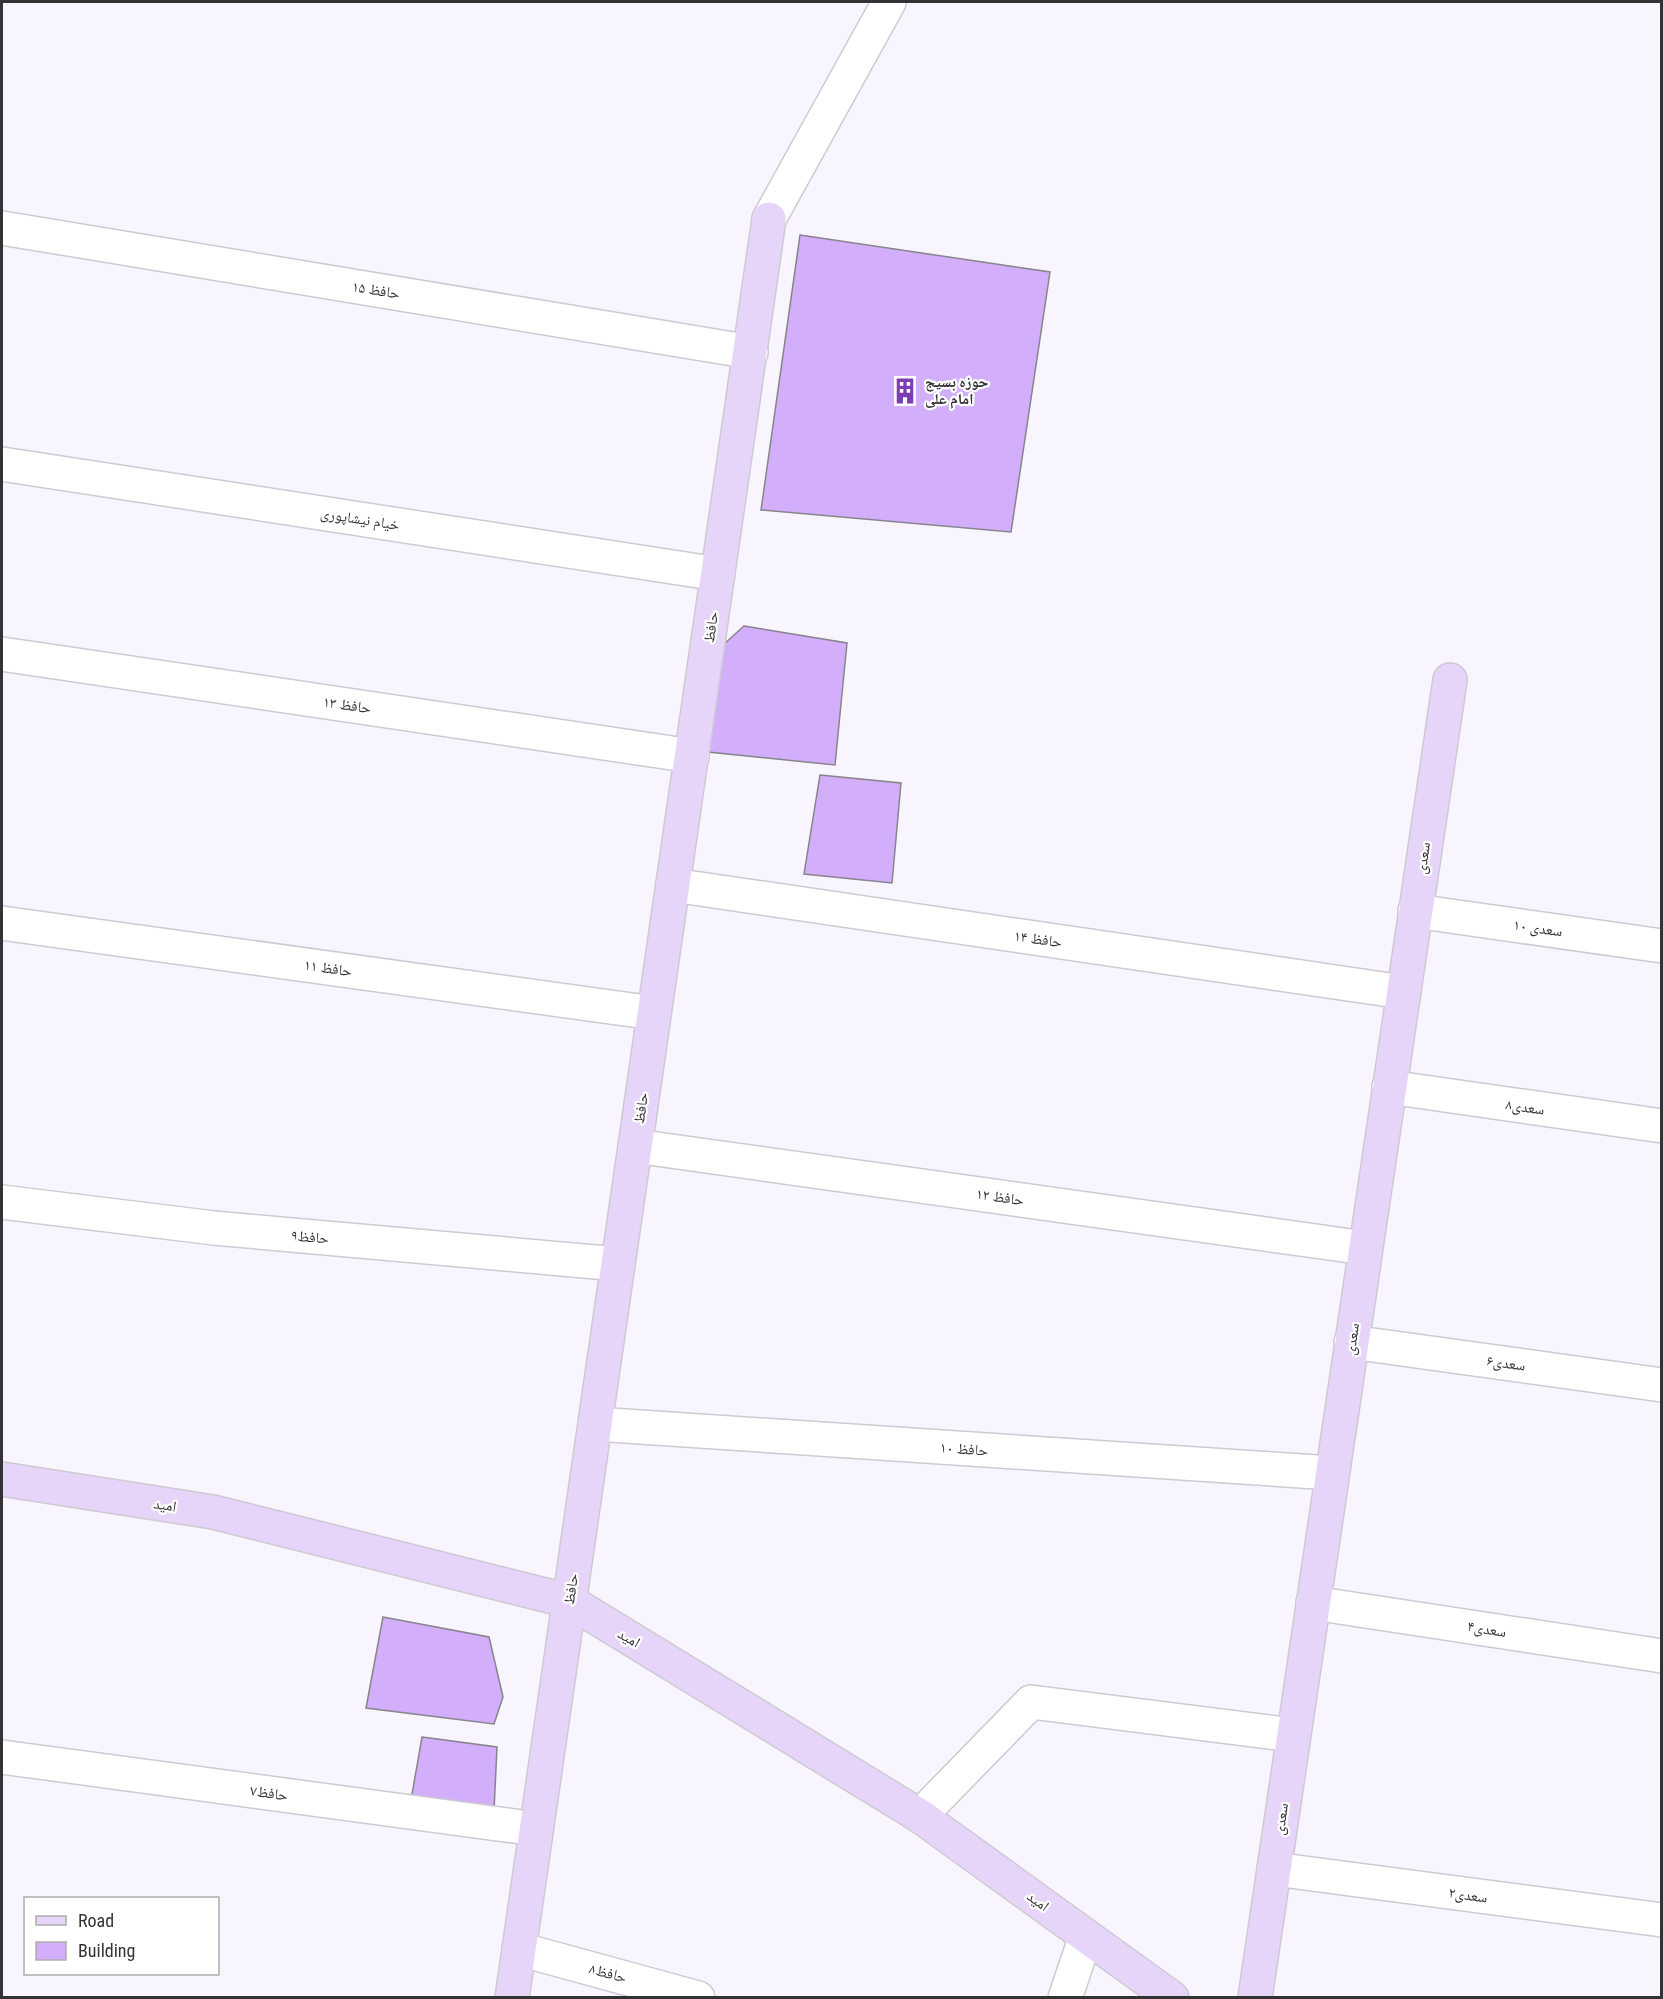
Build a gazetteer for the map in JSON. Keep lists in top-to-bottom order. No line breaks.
{"streets":{"street":["حافظ ۱۵","خیام نیشاپوری","حافظ","حافظ ۱۳","سعدی","سعدی ۱۰","حافظ ۱۴","حافظ ۱۱","سعدی۸","حافظ ۱۲","حافظ۹","سعدی۶","حافظ ۱۰","امید","سعدی۴","حافظ۷","سعدی۲","حافظ۸"]},"crossings":[["حافظ ۱۵","حافظ"],["خیام نیشاپوری","حافظ"],["حافظ","حافظ ۱۳"],["حافظ","حافظ ۱۴"],["حافظ","حافظ ۱۱"],["حافظ","حافظ ۱۲"],["حافظ","حافظ۹"],["حافظ","حافظ ۱۰"],["حافظ","امید"],["حافظ","حافظ۷"],["حافظ","حافظ۸"],["سعدی","سعدی ۱۰"],["سعدی","حافظ ۱۴"],["سعدی","سعدی۸"],["سعدی","حافظ ۱۲"],["سعدی","سعدی۶"],["سعدی","حافظ ۱۰"],["سعدی","سعدی۴"],["سعدی","سعدی۲"]],"places":{"building":["حوزه بسیج امام علی"]},"legend":["Road","Building"]}
